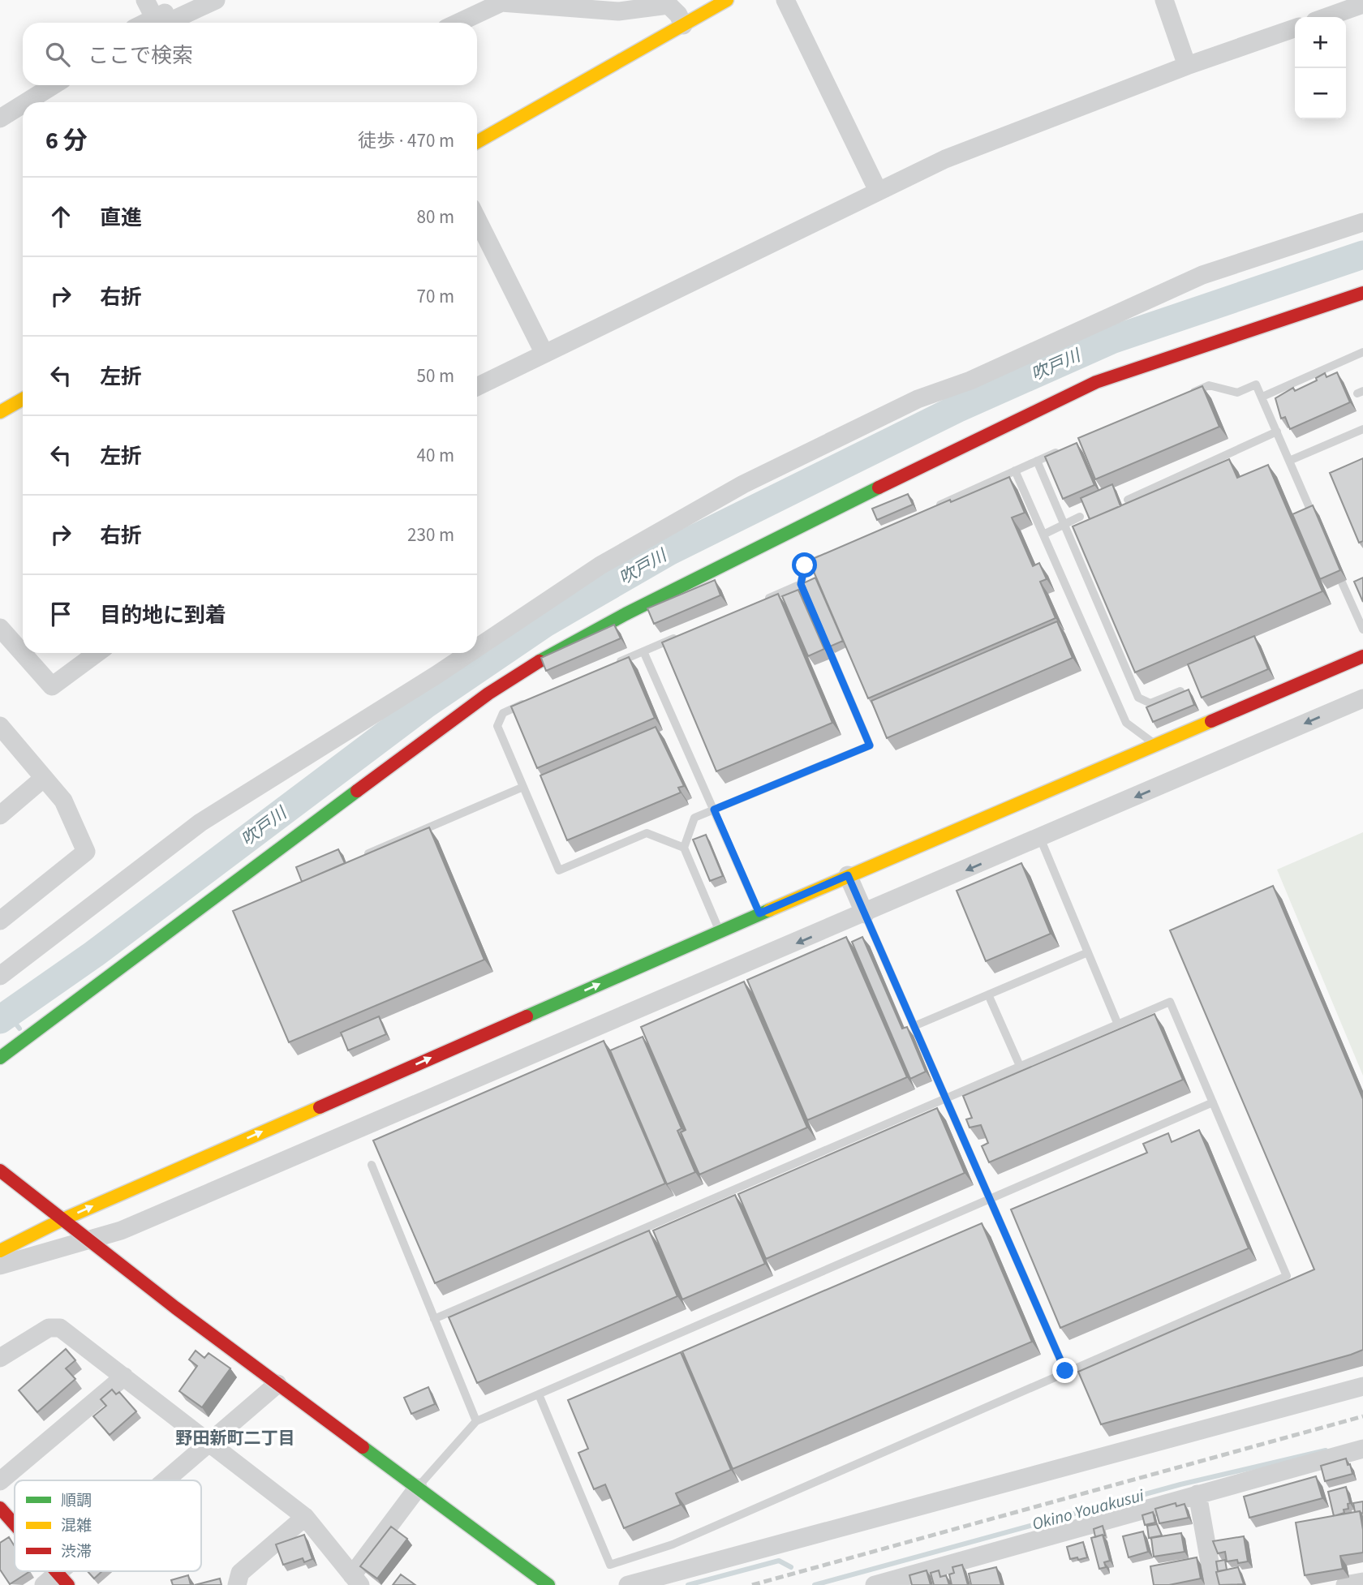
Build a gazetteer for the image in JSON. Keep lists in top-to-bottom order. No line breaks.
{"districts":["野田新町二丁目"],"water":["吹戸川","Okino Youakusui"],"legend":["順調","混雑","渋滞"],"page":{"map_buttons":["+","−"],"search":"ここで検索","heading":["6 分","徒歩 · 470 m"],"list":[["直進","80 m"],["右折","70 m"],["左折","50 m"],["左折","40 m"],["右折","230 m"],"目的地に到着"]}}
